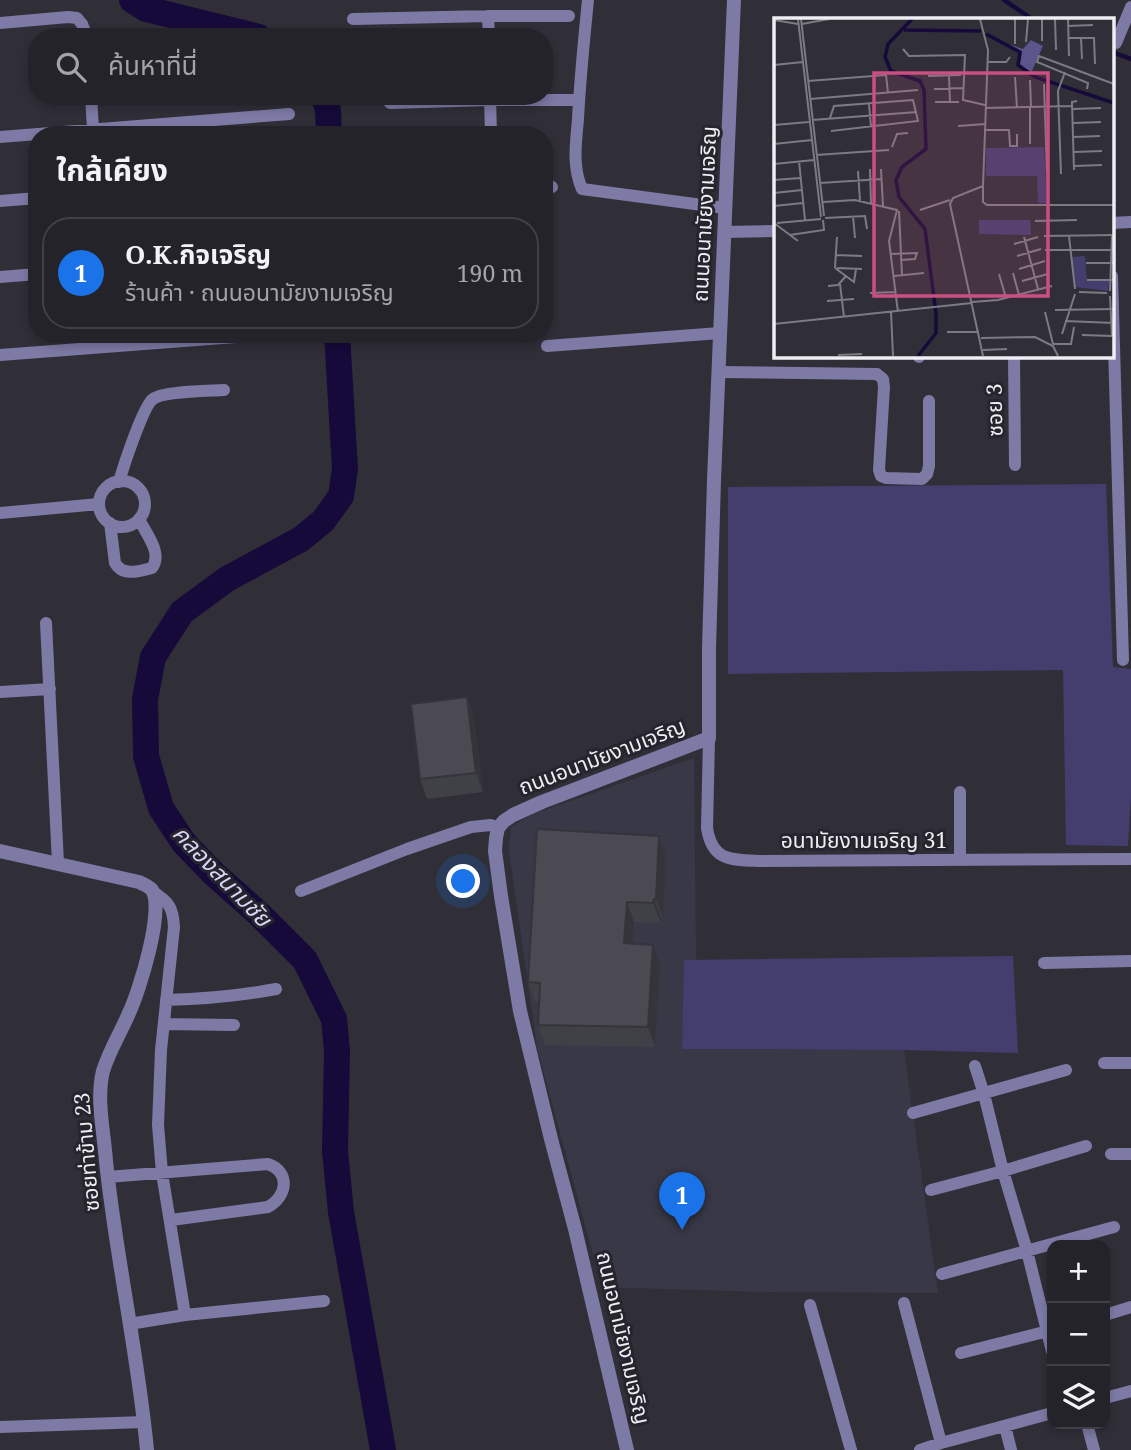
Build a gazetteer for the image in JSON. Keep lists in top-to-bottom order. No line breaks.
{"streets":{"street":["ถนนอนามัยงามเจริญ","ซอย 3","อนามัยงามเจริญ 31","ซอยท่าข้าม 23"]},"crossings":[["ถนนอนามัยงามเจริญ","อนามัยงามเจริญ 31"]],"water":["คลองสนามชัย"],"page":{"search":"ค้นหาที่นี่","heading":"ใกล้เคียง","list":[{"mark":"1","name":"O.K.กิจเจริญ","note":"ร้านค้า · ถนนอนามัยงามเจริญ","value":"190 m"}],"pins":"1","map_buttons":["+","−"]}}
